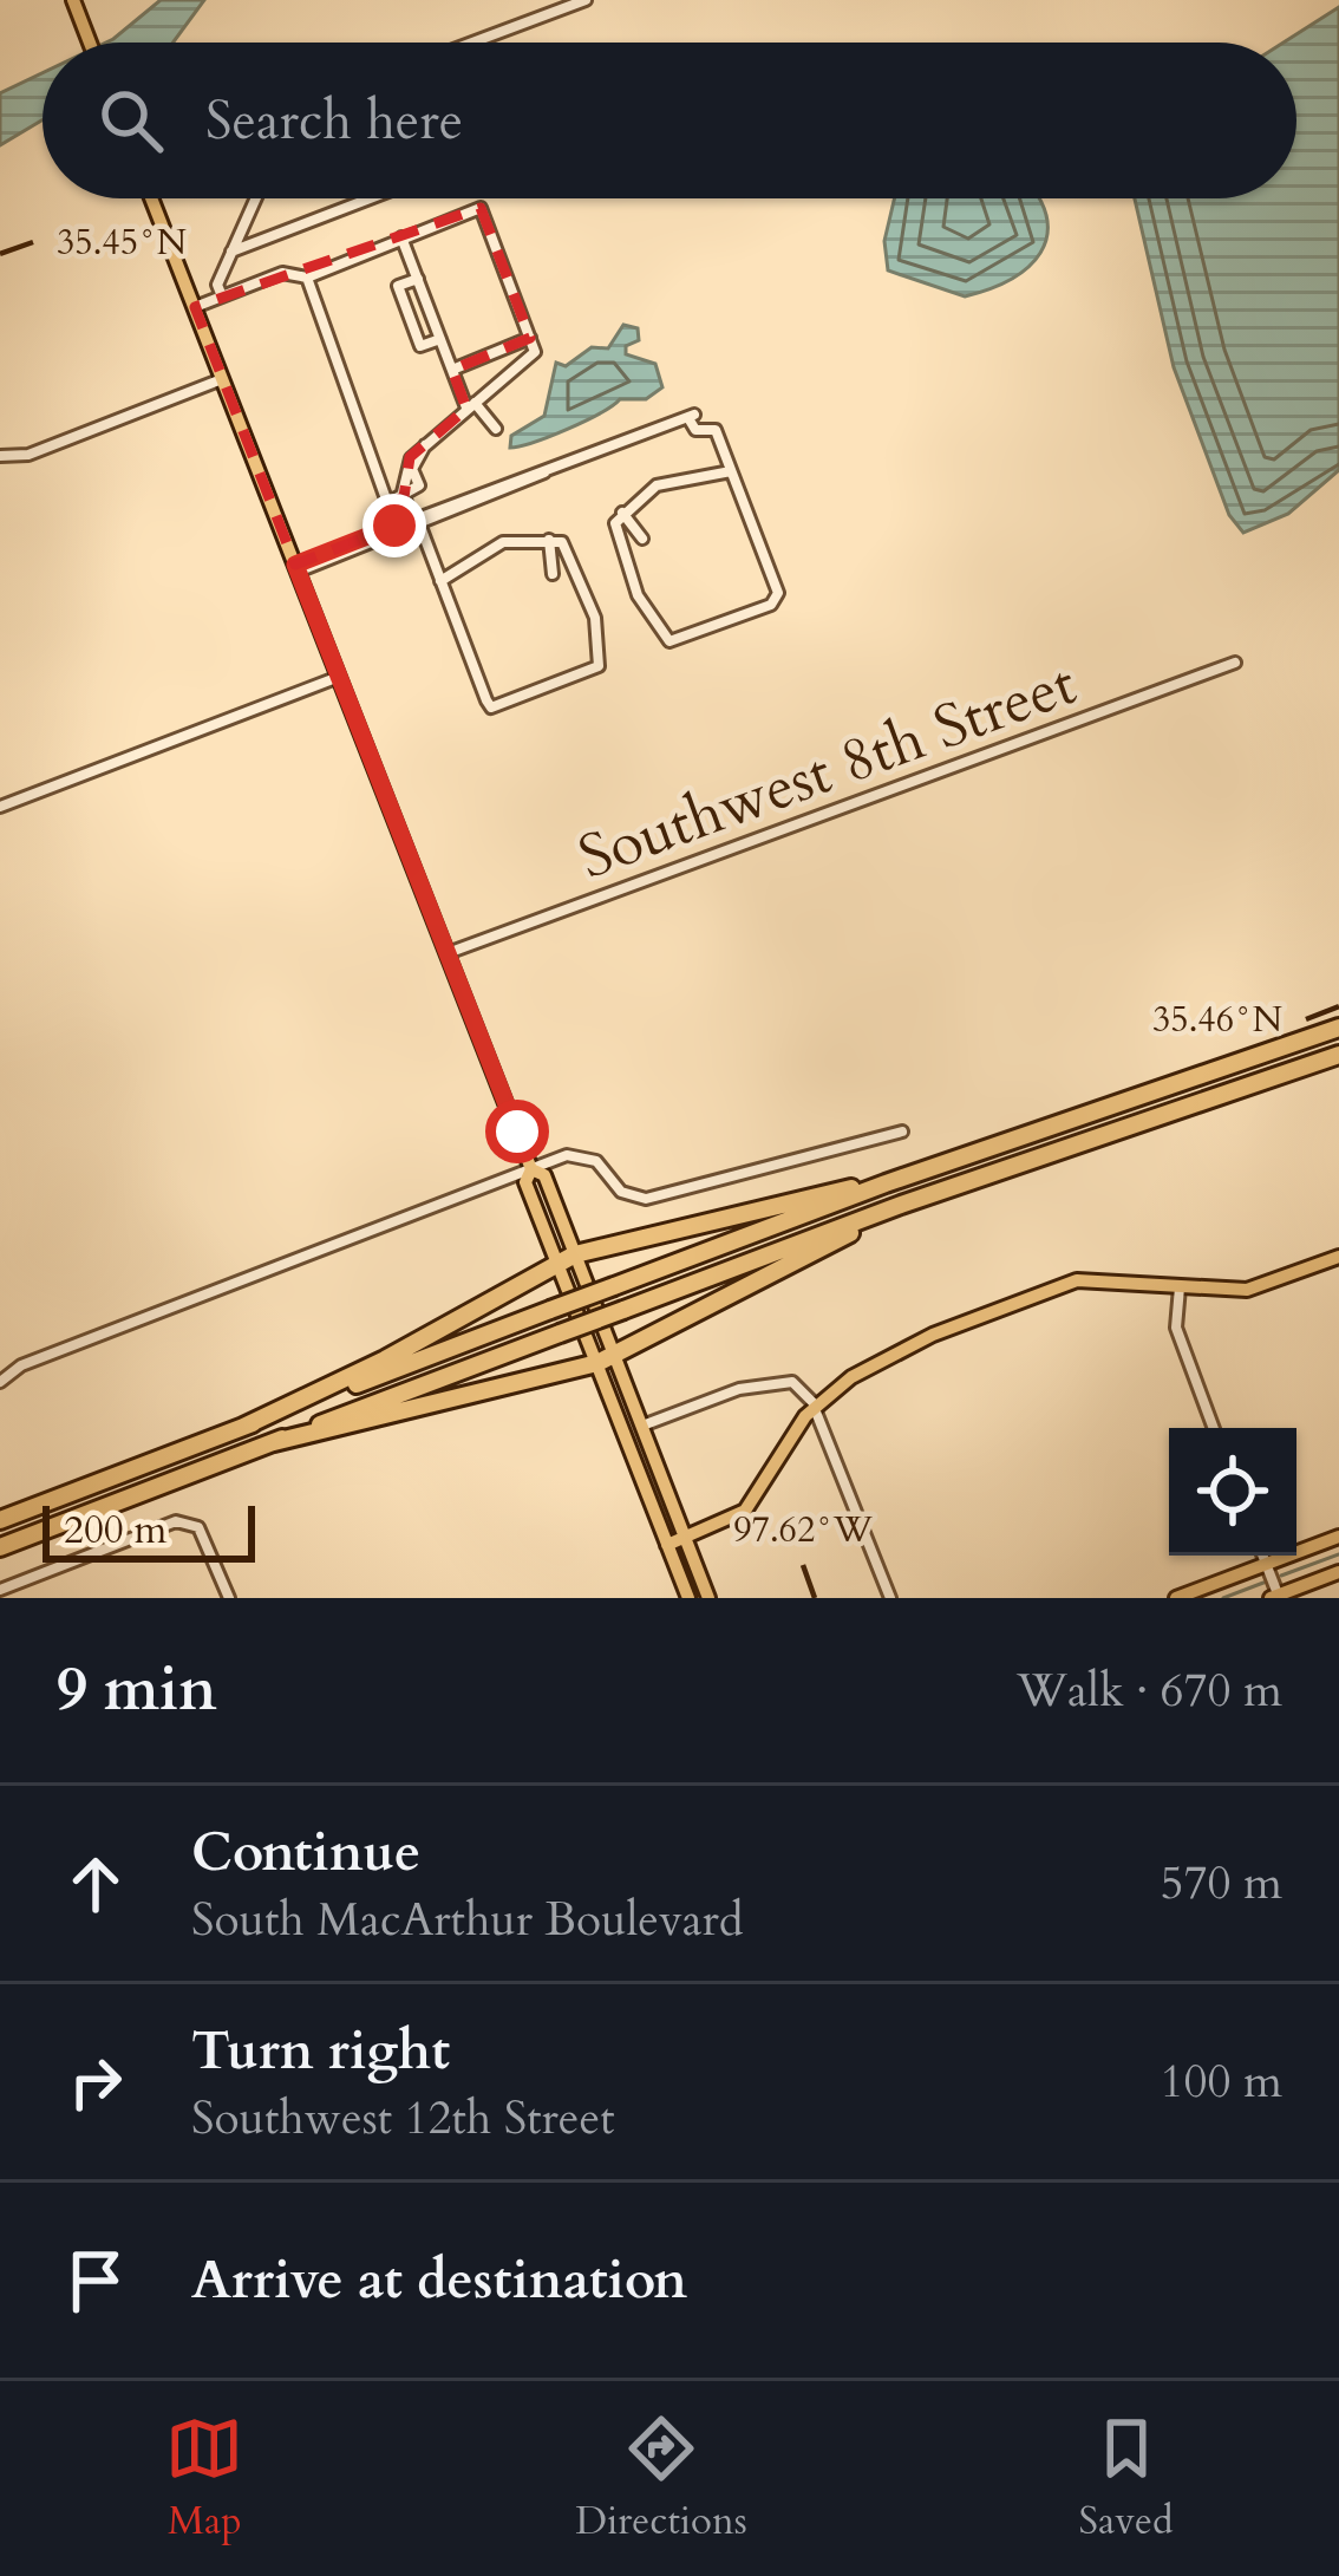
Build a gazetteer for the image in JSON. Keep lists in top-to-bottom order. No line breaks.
{"streets":{"street":["Southwest 8th Street"]},"scale_bar":"200 m","page":{"search":"Search here","scale":"200 m","heading":["9 min","Walk · 670 m"],"list":[["Continue","South MacArthur Boulevard","570 m"],["Turn right","Southwest 12th Street","100 m"],"Arrive at destination"],"nav":["Map","Directions","Saved"]},"coordinates":["35.45°N","35.46°N","97.62°W"]}
